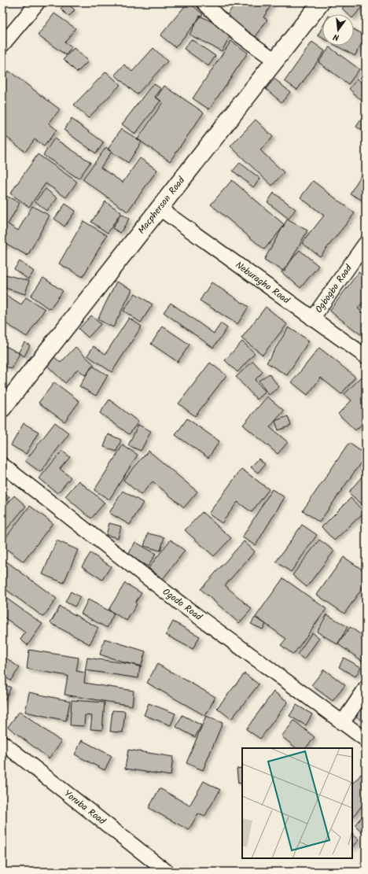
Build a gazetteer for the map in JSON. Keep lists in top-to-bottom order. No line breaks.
{"streets":{"street":["Macpherson Road","Neburagho Road","Ogbogbo Road","Ogodo Road","Yoruba Road"]},"crossings":[["Macpherson Road","Neburagho Road"],["Neburagho Road","Ogbogbo Road"]],"north":"bottom"}
